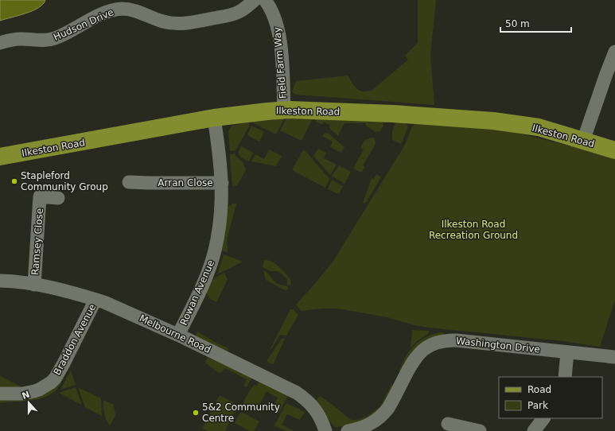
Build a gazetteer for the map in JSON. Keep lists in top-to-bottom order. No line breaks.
{"streets":{"main road":["Ilkeston Road"],"street":["Hudson Drive","Field Farm Way","Arran Close","Ramsey Close","Rowan Avenue","Melbourne Road","Braddon Avenue","Washington Drive"]},"crossings":[["Field Farm Way","Ilkeston Road"],["Ilkeston Road","Rowan Avenue"],["Arran Close","Rowan Avenue"],["Ramsey Close","Melbourne Road"],["Rowan Avenue","Melbourne Road"],["Melbourne Road","Braddon Avenue"]],"parks":["Ilkeston Road Recreation Ground"],"places":["Stapleford Community Group","5&2 Community Centre"],"legend":["Road","Park"],"scale_bar":"50 m","north":"top"}
